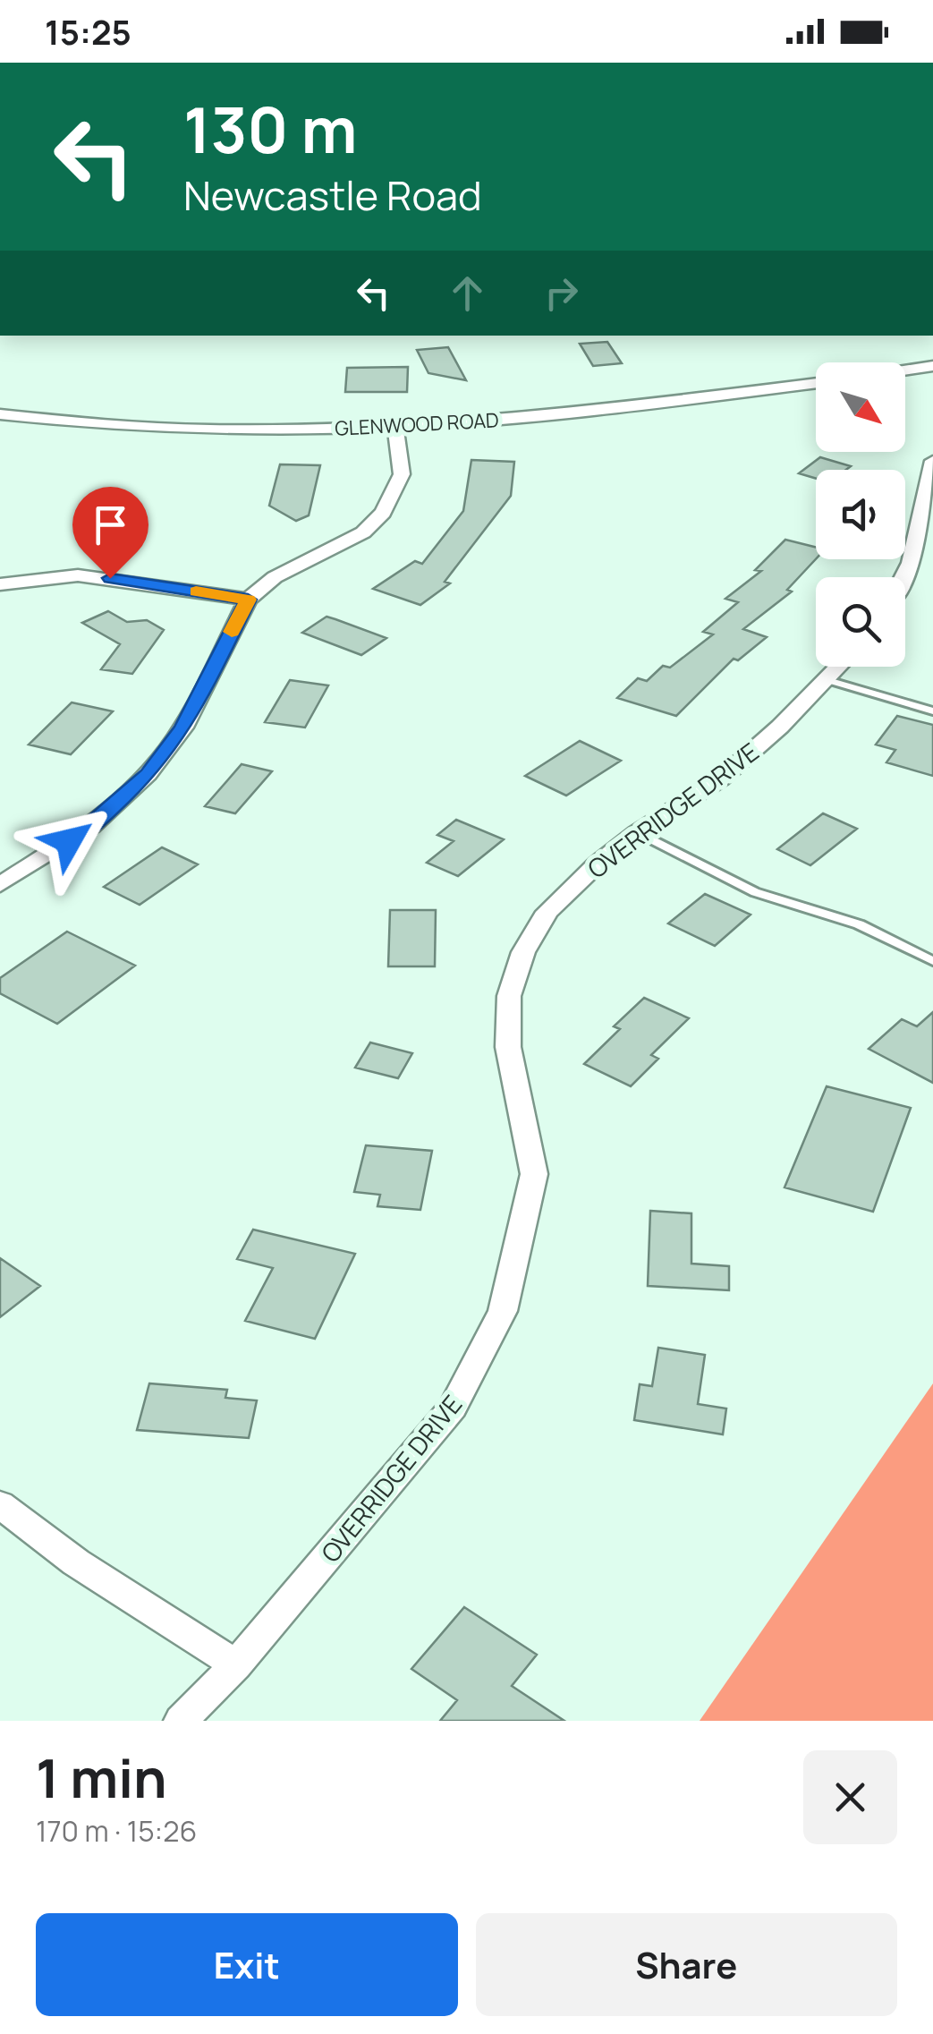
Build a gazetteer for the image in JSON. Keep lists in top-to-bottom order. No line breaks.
{"streets":{"street":["GLENWOOD ROAD","OVERRIDGE DRIVE"]},"north":"bottom right","page":{"status":"15:25","turn":["130 m","Newcastle Road"],"heading":["1 min","170 m · 15:26"],"buttons":["Exit","Share"]}}
